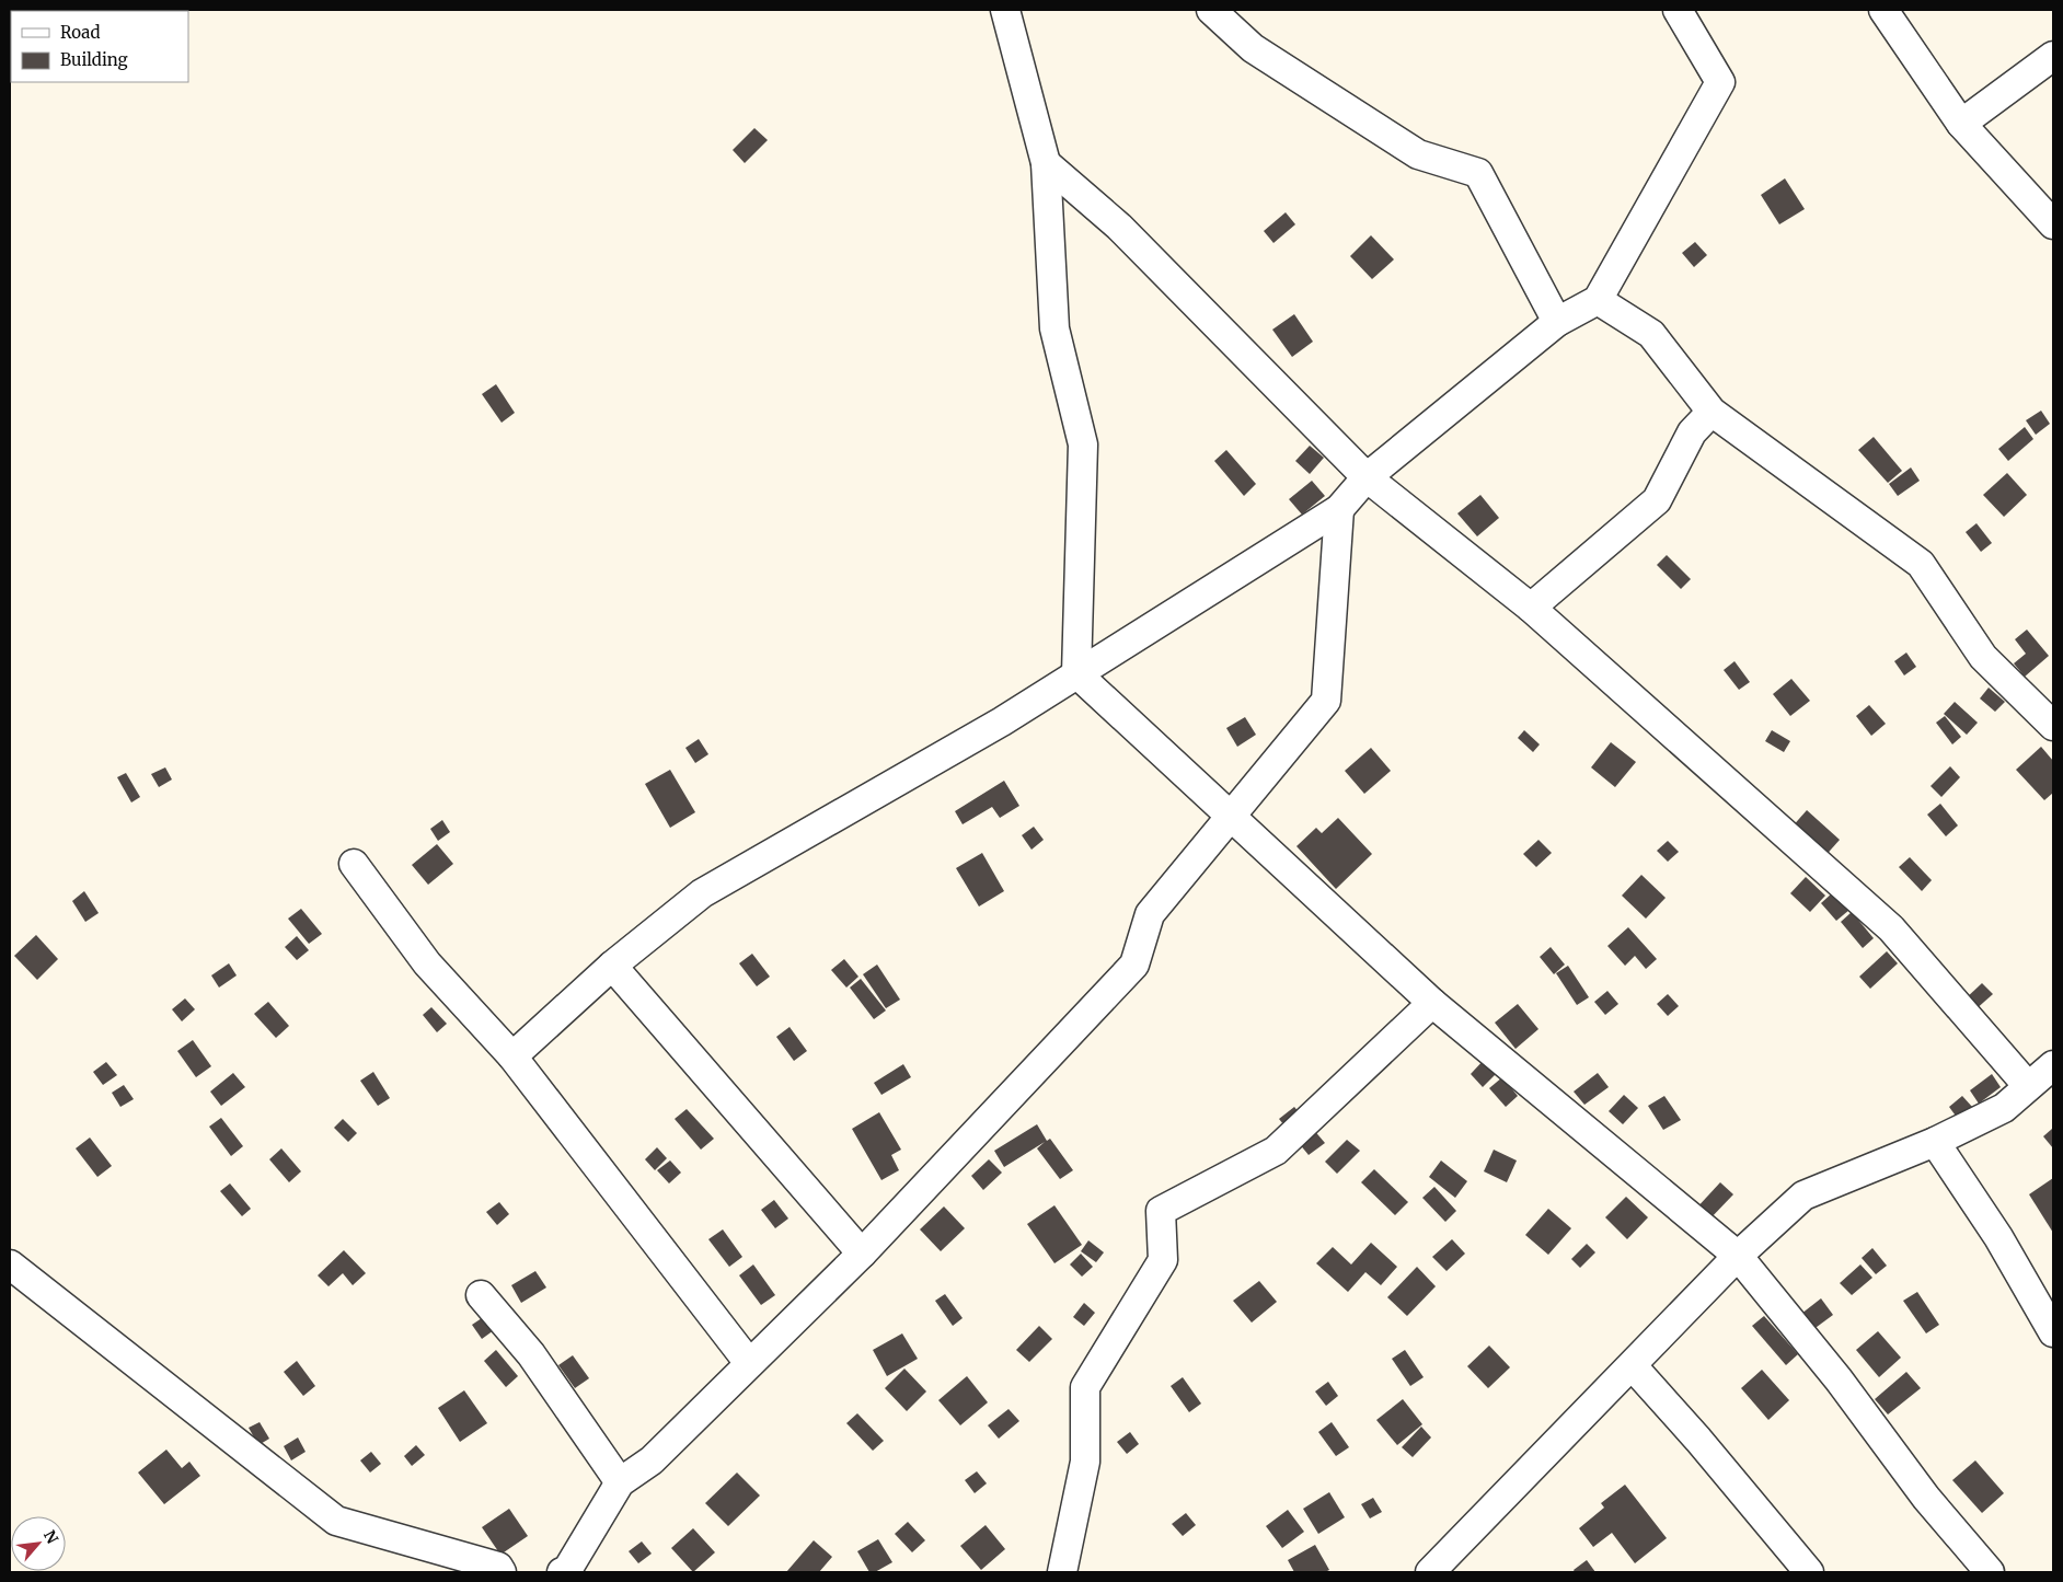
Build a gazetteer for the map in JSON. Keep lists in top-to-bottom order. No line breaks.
{"legend":["Road","Building"],"north":"top right"}
